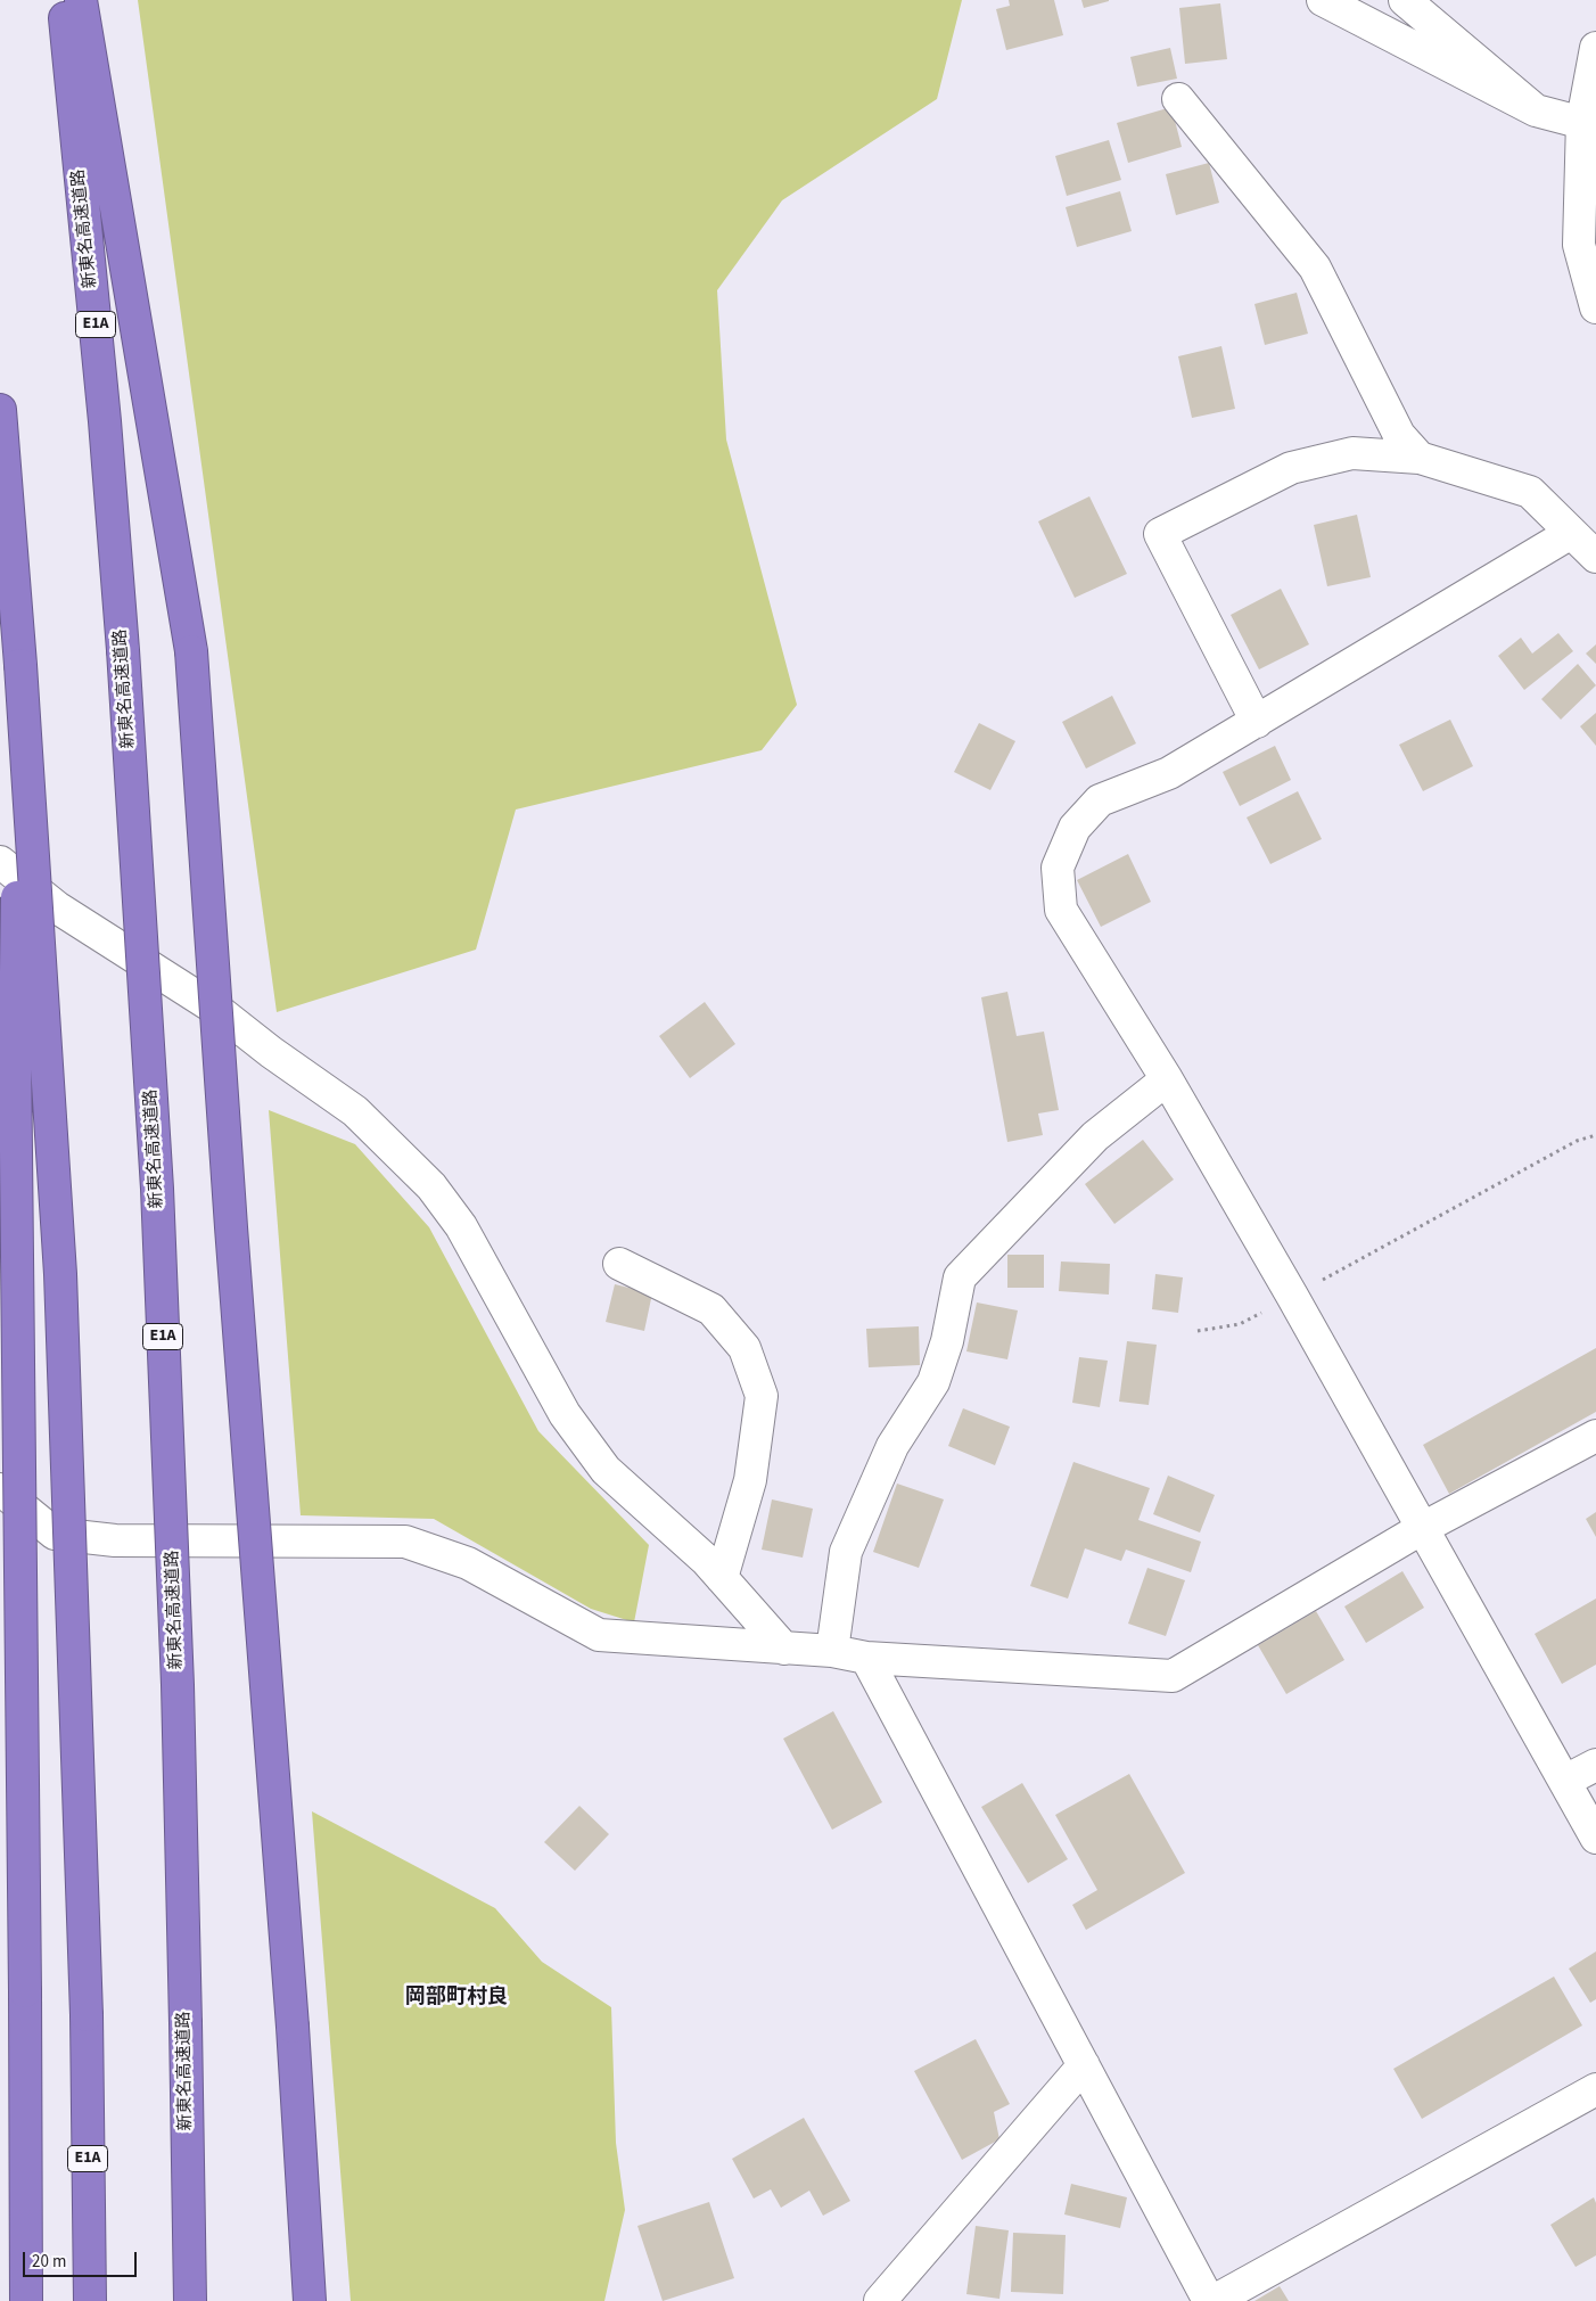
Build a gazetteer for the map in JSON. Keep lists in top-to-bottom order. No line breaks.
{"streets":{"highway":["新東名高速道路","E1A"]},"districts":["岡部町村良"],"scale_bar":"20 m"}
